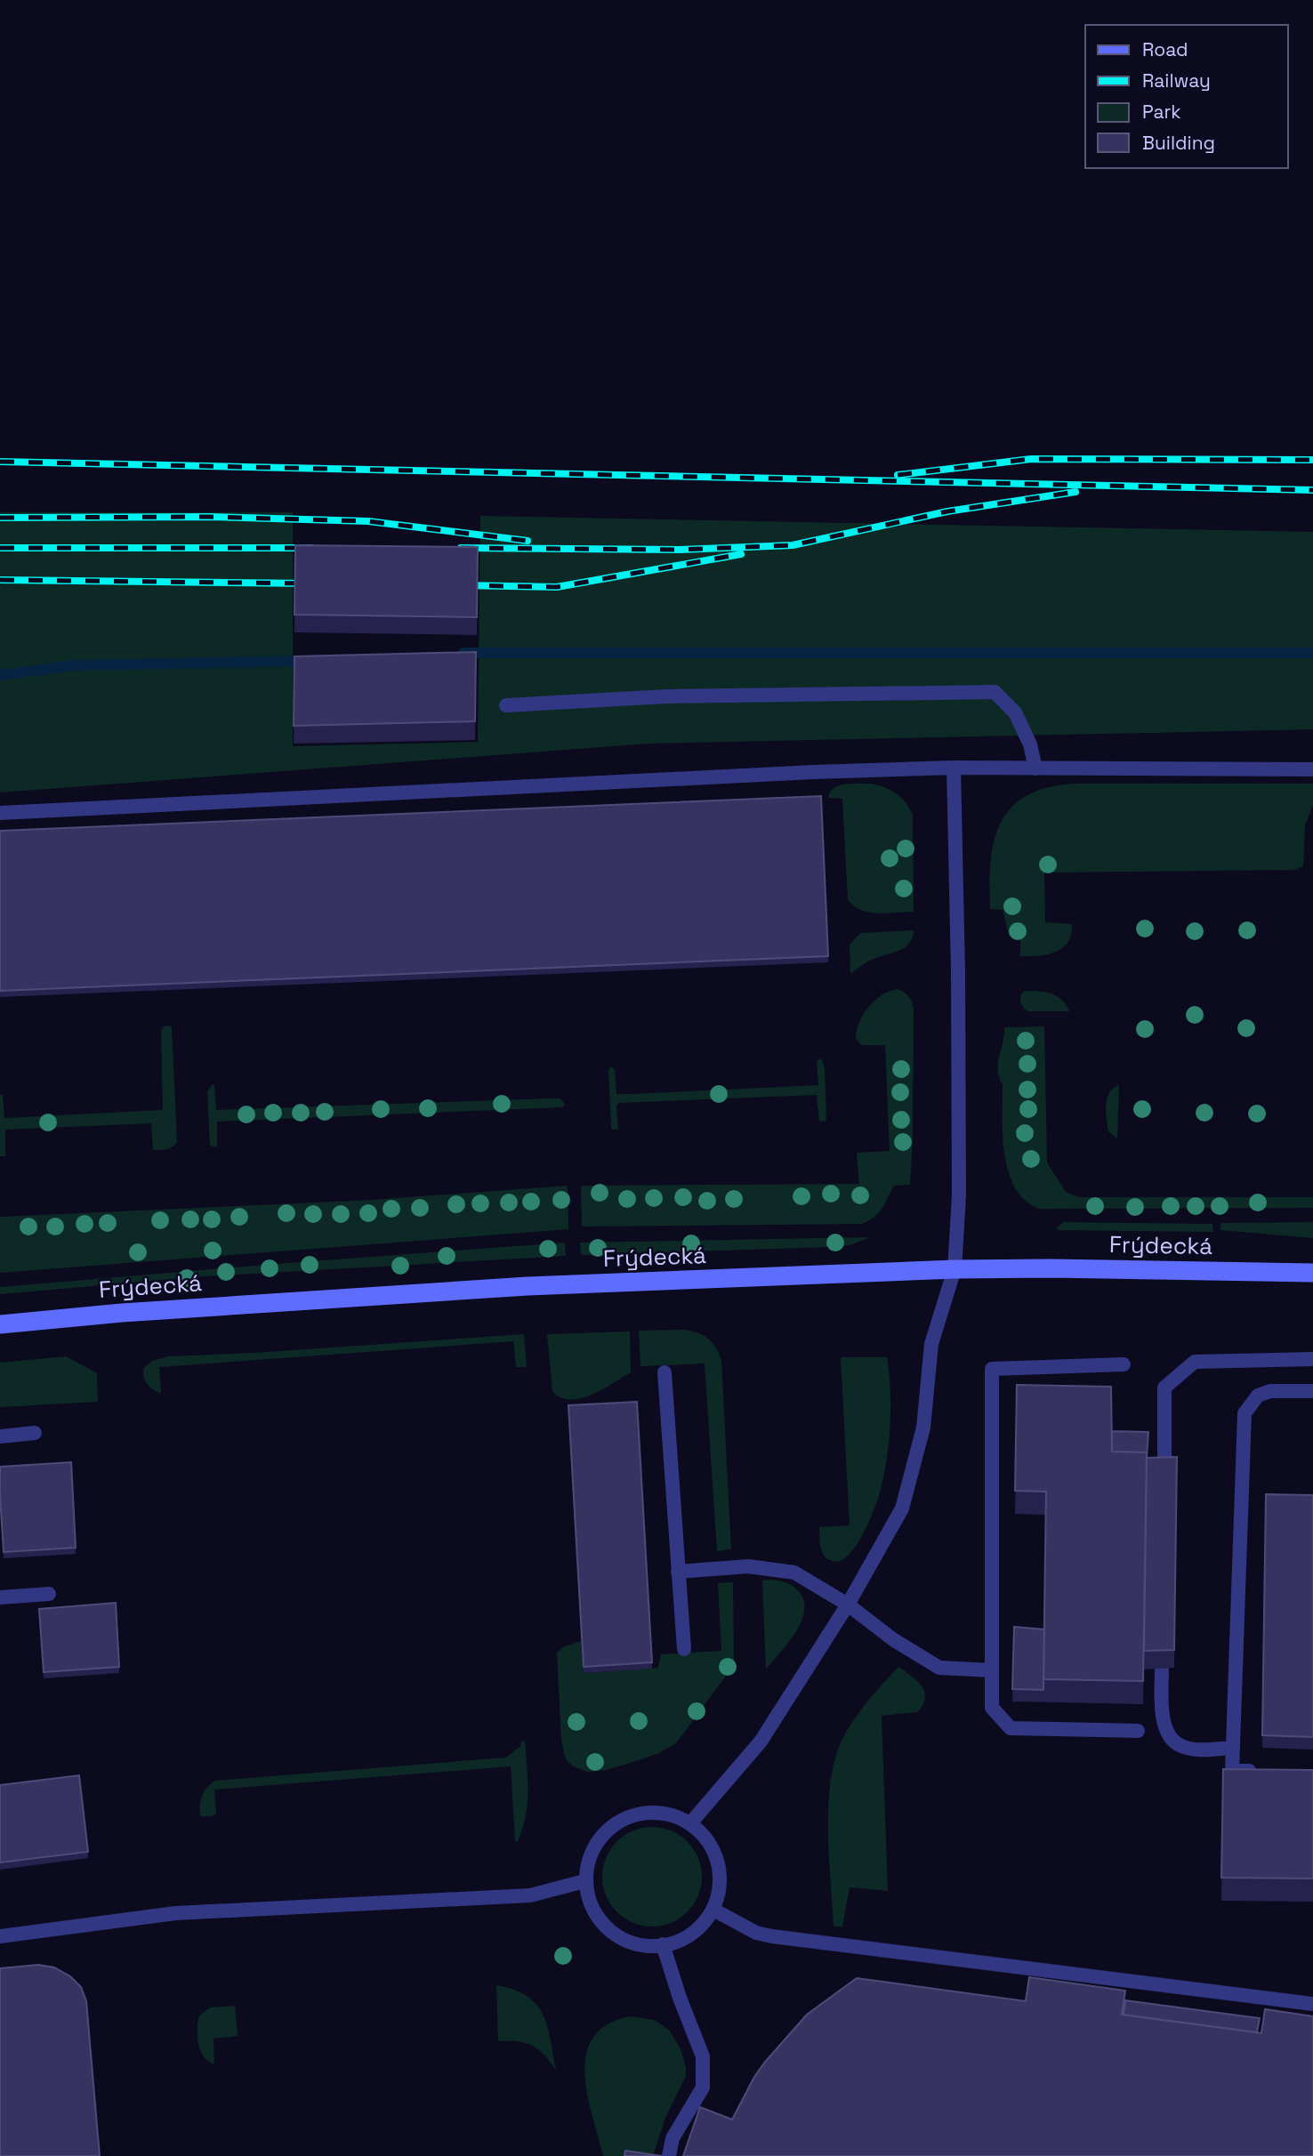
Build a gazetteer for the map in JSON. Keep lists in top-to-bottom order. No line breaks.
{"streets":{"main road":["Frýdecká"]},"legend":["Road","Railway","Park","Building"]}
